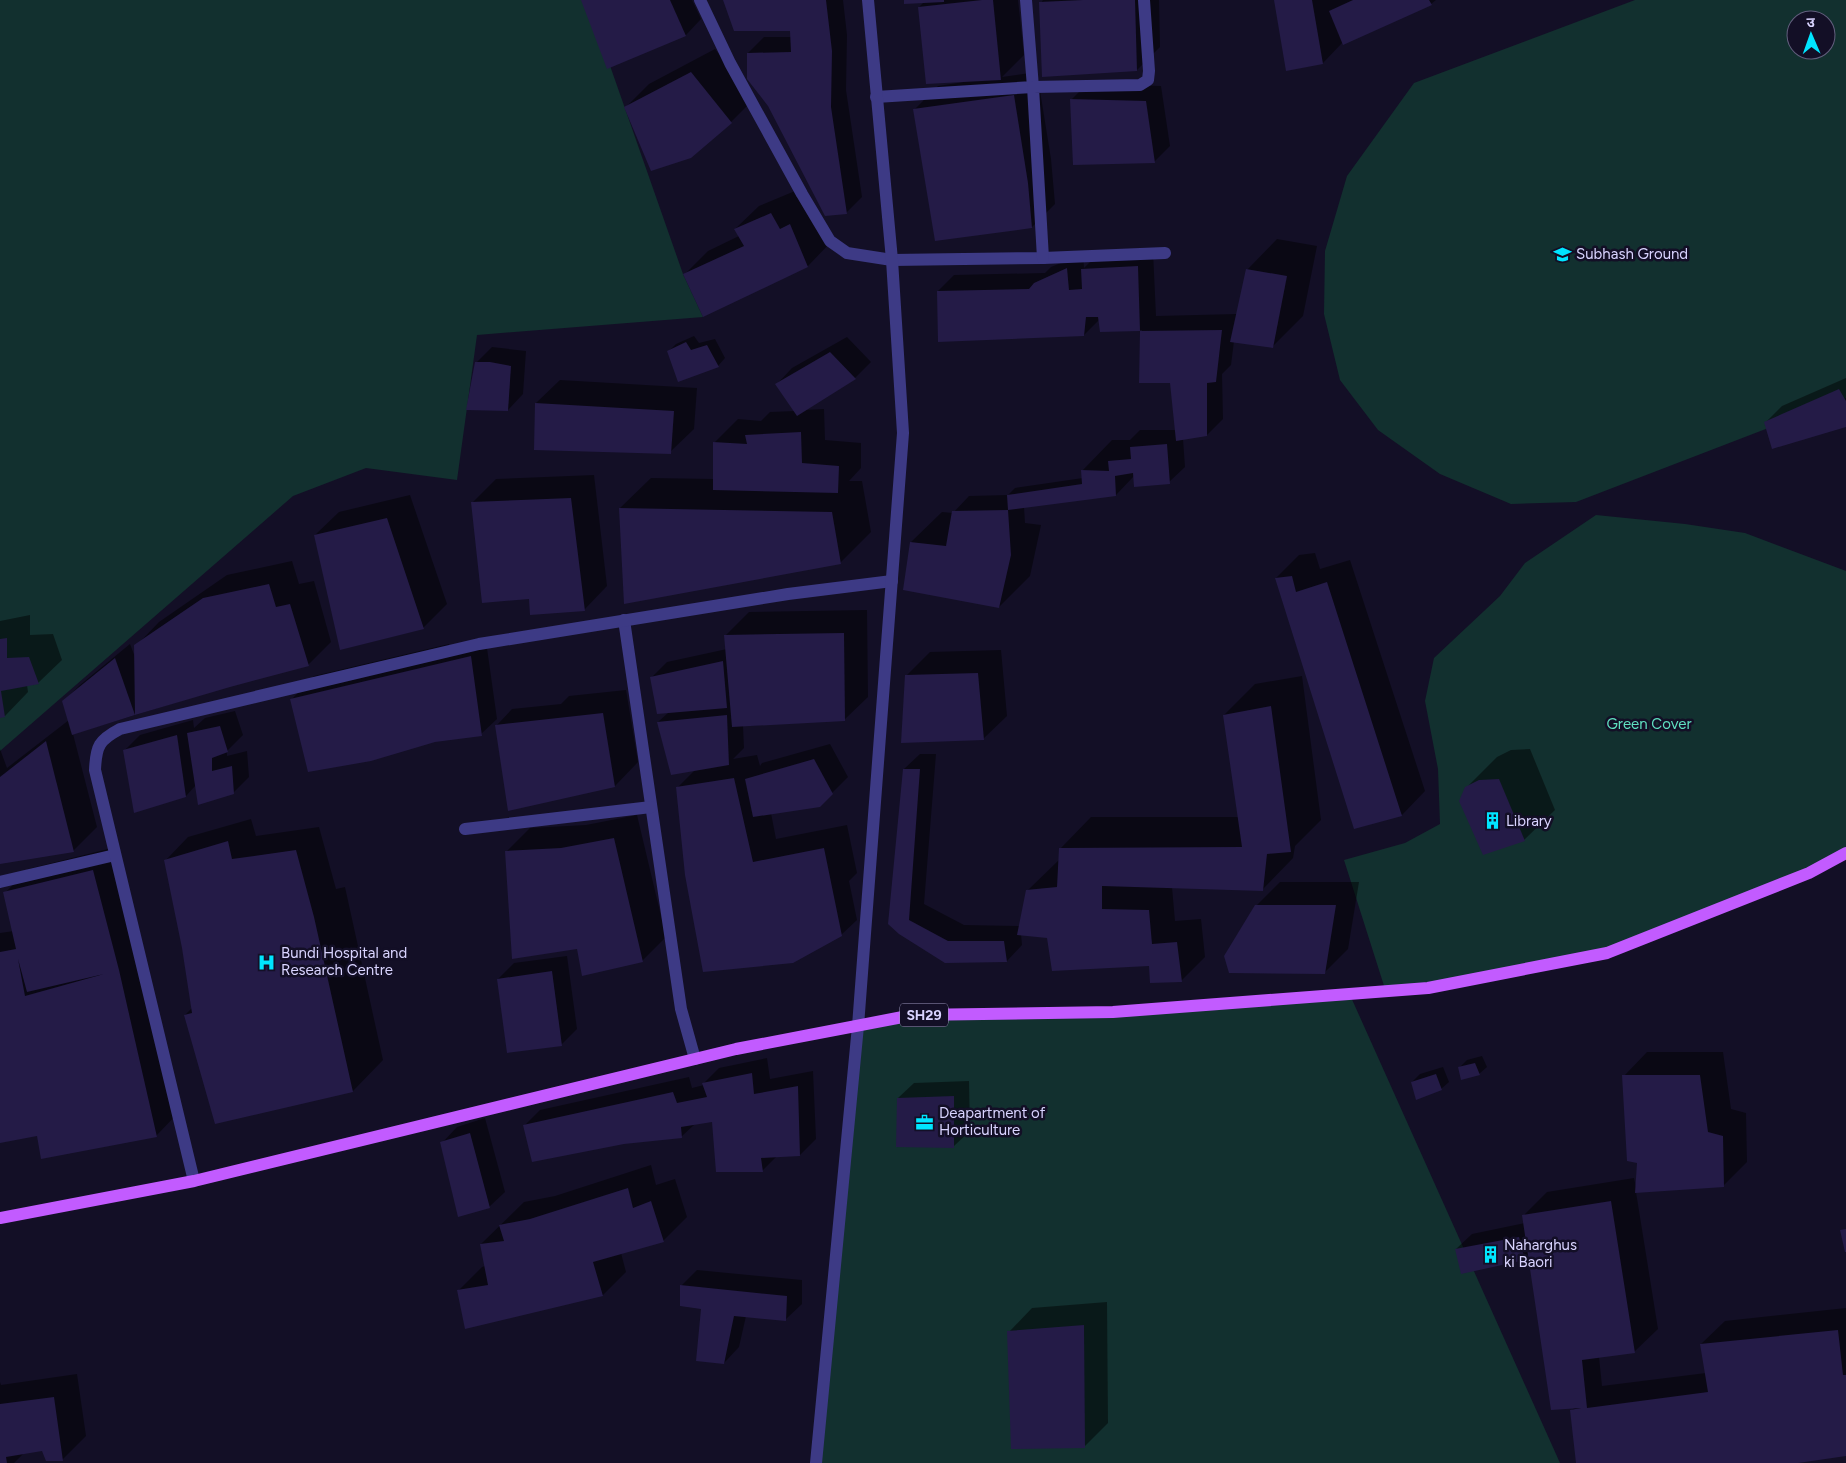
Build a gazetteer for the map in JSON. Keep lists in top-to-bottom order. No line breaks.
{"streets":{"main road":["SH29"]},"parks":["Green Cover"],"places":{"school or university":["Subhash Ground"],"building":["Library","Naharghus ki Baori"],"hospital":["Bundi Hospital and Research Centre"],"office":["Deapartment of Horticulture"]},"north":"top"}
